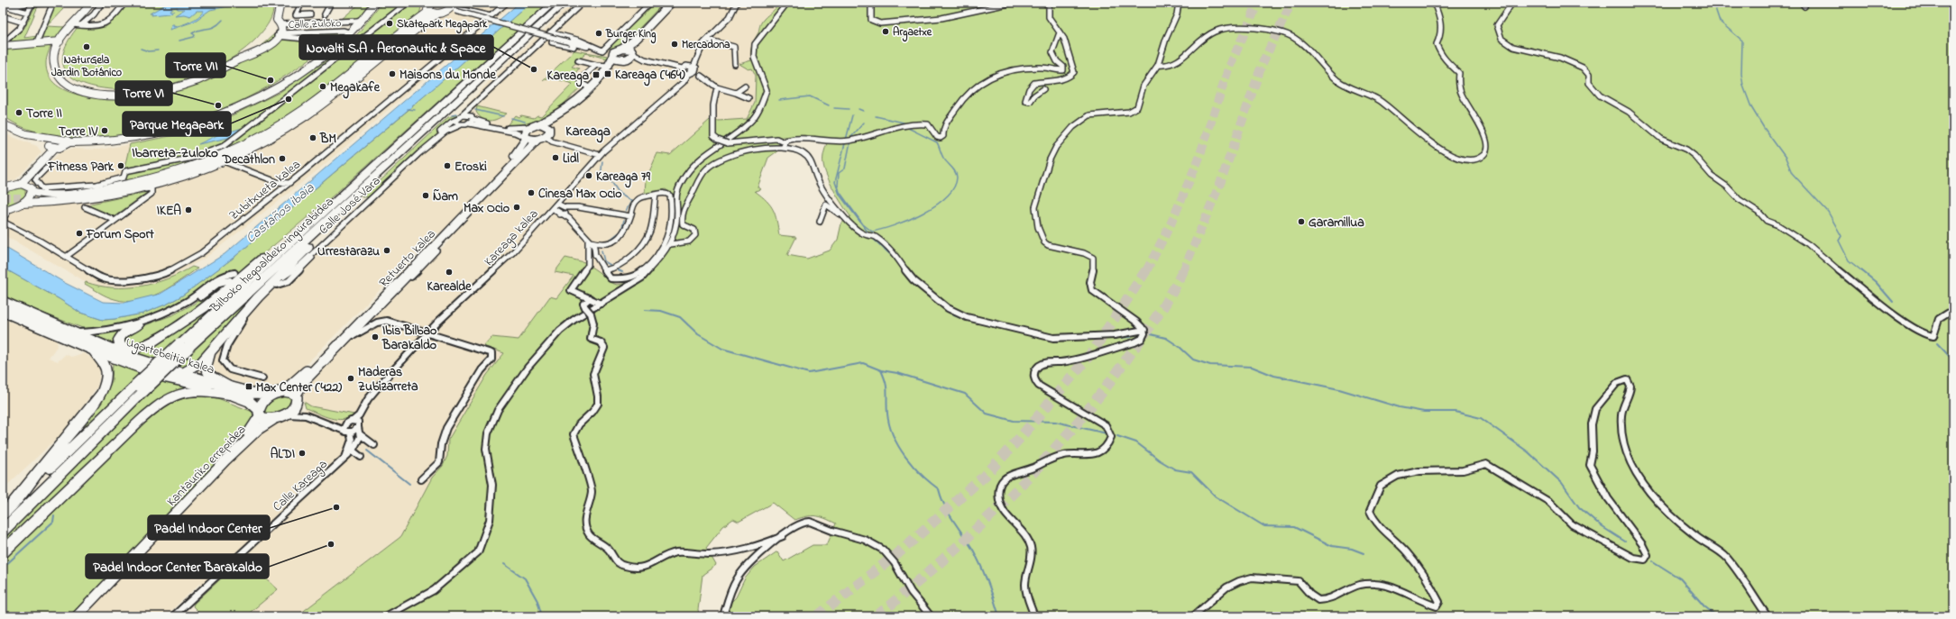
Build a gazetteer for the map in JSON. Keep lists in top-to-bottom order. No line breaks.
{"streets":{"highway":["Bilboko hegoaldeko ingurabidea"],"main road":["Retuerto kalea","Ugartebeitia kalea"],"street":["Calle Zuloko","Zubitxueta kalea","Calle José Vara","Kareaga kalea","Kantauriko errepidea","Calle Kareaga"]},"crossings":[["Kareaga kalea","Calle Kareaga"],["Retuerto kalea","Ugartebeitia kalea"],["Retuerto kalea","Kantauriko errepidea"],["Ugartebeitia kalea","Kantauriko errepidea"]],"districts":["Kareaga","Ibarreta-Zuloko"],"water":["Castaños ibaia"],"places":{"other":["Skatepark Megapark","Argaetxe","Burger King","Mercadona","NaturGela Jardin Botánico","Novalti S.A . Aeronautic & Space","Maisons du Monde","Torre VII","Megakafe","Parque Megapark","Torre VI","Torre II","Torre IV","BM","Lidl","Decathlon","Fitness Park","Eroski","Kareaga 79","Cinesa Max Ocio","Ñam","Max Ocio","IKEA","Garamillua","Forum Sport","Urrestarazu","Karealde","Ibis Bilbao Barakaldo","Maderas Zubizarreta","ALDI","Padel Indoor Center","Padel Indoor Center Barakaldo"],"transit":["Kareaga (464)","Kareaga","Max Center (422)"]}}
